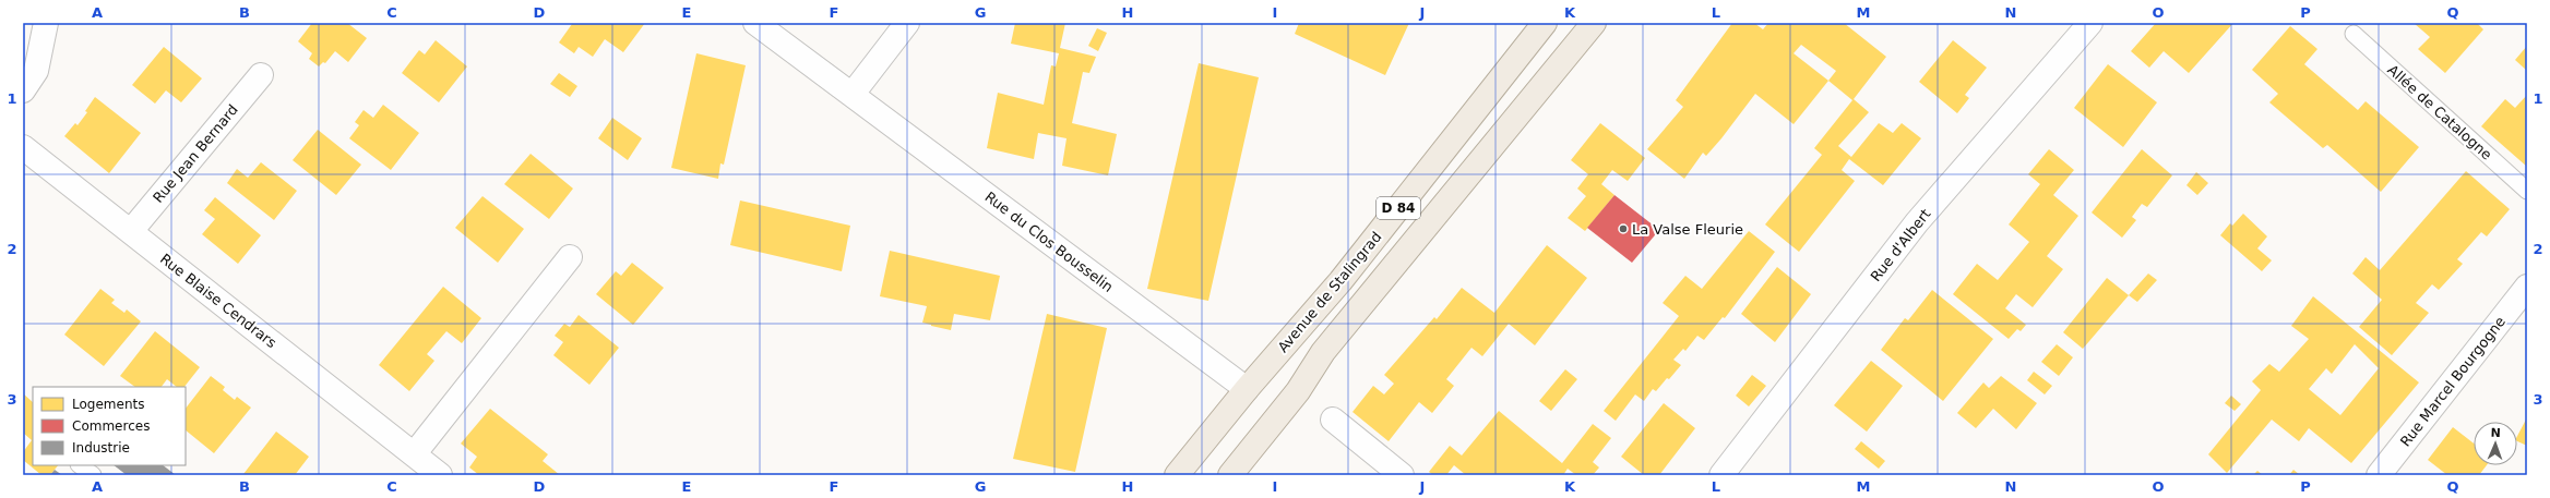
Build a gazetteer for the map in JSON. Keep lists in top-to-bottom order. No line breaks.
{"streets":{"main road":["D 84","Avenue de Stalingrad"],"street":["Rue Jean Bernard","Rue du Clos Bousselin","Rue d'Albert","Rue Blaise Cendrars","Rue Marcel Bourgogne"],"lane":["Allée de Catalogne"]},"crossings":[["Rue Jean Bernard","Rue Blaise Cendrars"],["Rue du Clos Bousselin","Avenue de Stalingrad"]],"places":["La Valse Fleurie"],"legend":["Logements","Commerces","Industrie"],"north":"top","grid":{"columns":["A","B","C","D","E","F","G","H","I","J","K","L","M","N","O","P","Q"],"rows":["1","2","3"]}}
